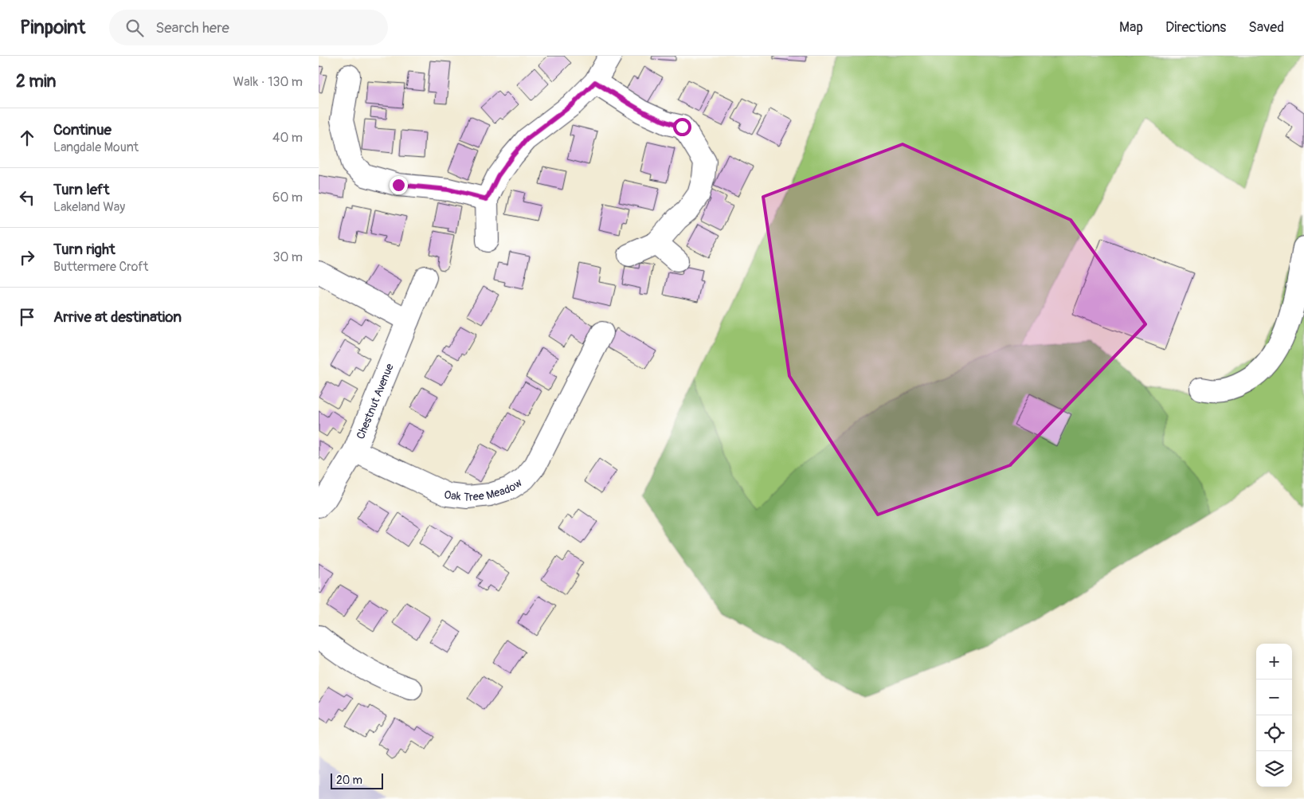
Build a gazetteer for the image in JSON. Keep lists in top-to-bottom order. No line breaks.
{"streets":{"street":["Chestnut Avenue","Oak Tree Meadow"]},"crossings":[["Chestnut Avenue","Oak Tree Meadow"]],"scale_bar":"20 m","page":{"header":"Pinpoint","search":"Search here","nav":["Map","Directions","Saved"],"heading":["2 min","Walk · 130 m"],"list":[["Continue","Langdale Mount","40 m"],["Turn left","Lakeland Way","60 m"],["Turn right","Buttermere Croft","30 m"],"Arrive at destination"],"map_buttons":["+","−"],"scale":"20 m"}}
